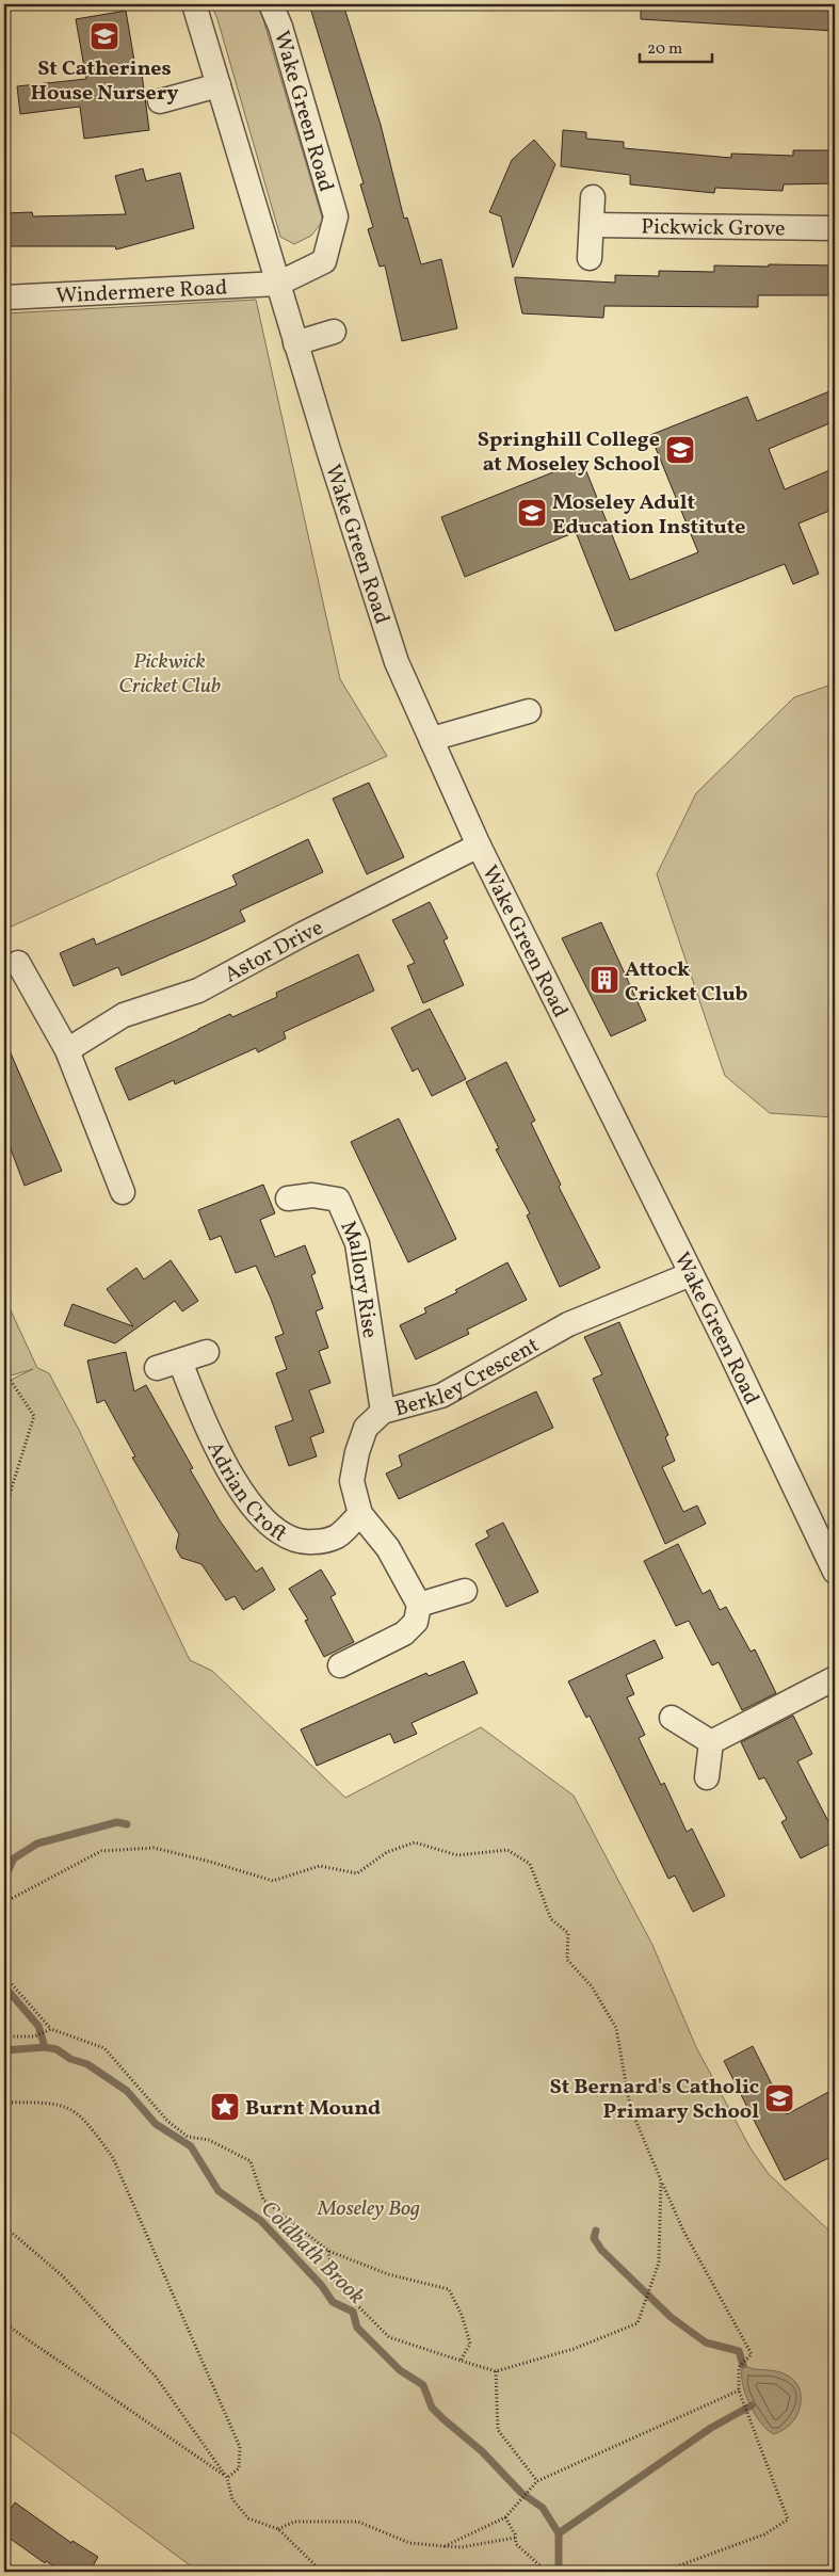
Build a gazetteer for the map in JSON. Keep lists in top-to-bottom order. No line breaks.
{"streets":{"street":["Wake Green Road","Pickwick Grove","Windermere Road","Astor Drive","Mallory Rise","Berkley Crescent","Adrian Croft"]},"crossings":[["Wake Green Road","Windermere Road"],["Wake Green Road","Astor Drive"],["Wake Green Road","Berkley Crescent"],["Mallory Rise","Berkley Crescent"],["Berkley Crescent","Adrian Croft"]],"water":["Coldbath Brook"],"parks":["Pickwick Cricket Club","Moseley Bog"],"places":{"school or university":["St Catherines House Nursery","Springhill College at Moseley School","Moseley Adult Education Institute","St Bernard's Catholic Primary School"],"building":["Attock Cricket Club"],"place":["Burnt Mound"]},"scale_bar":"20 m"}
